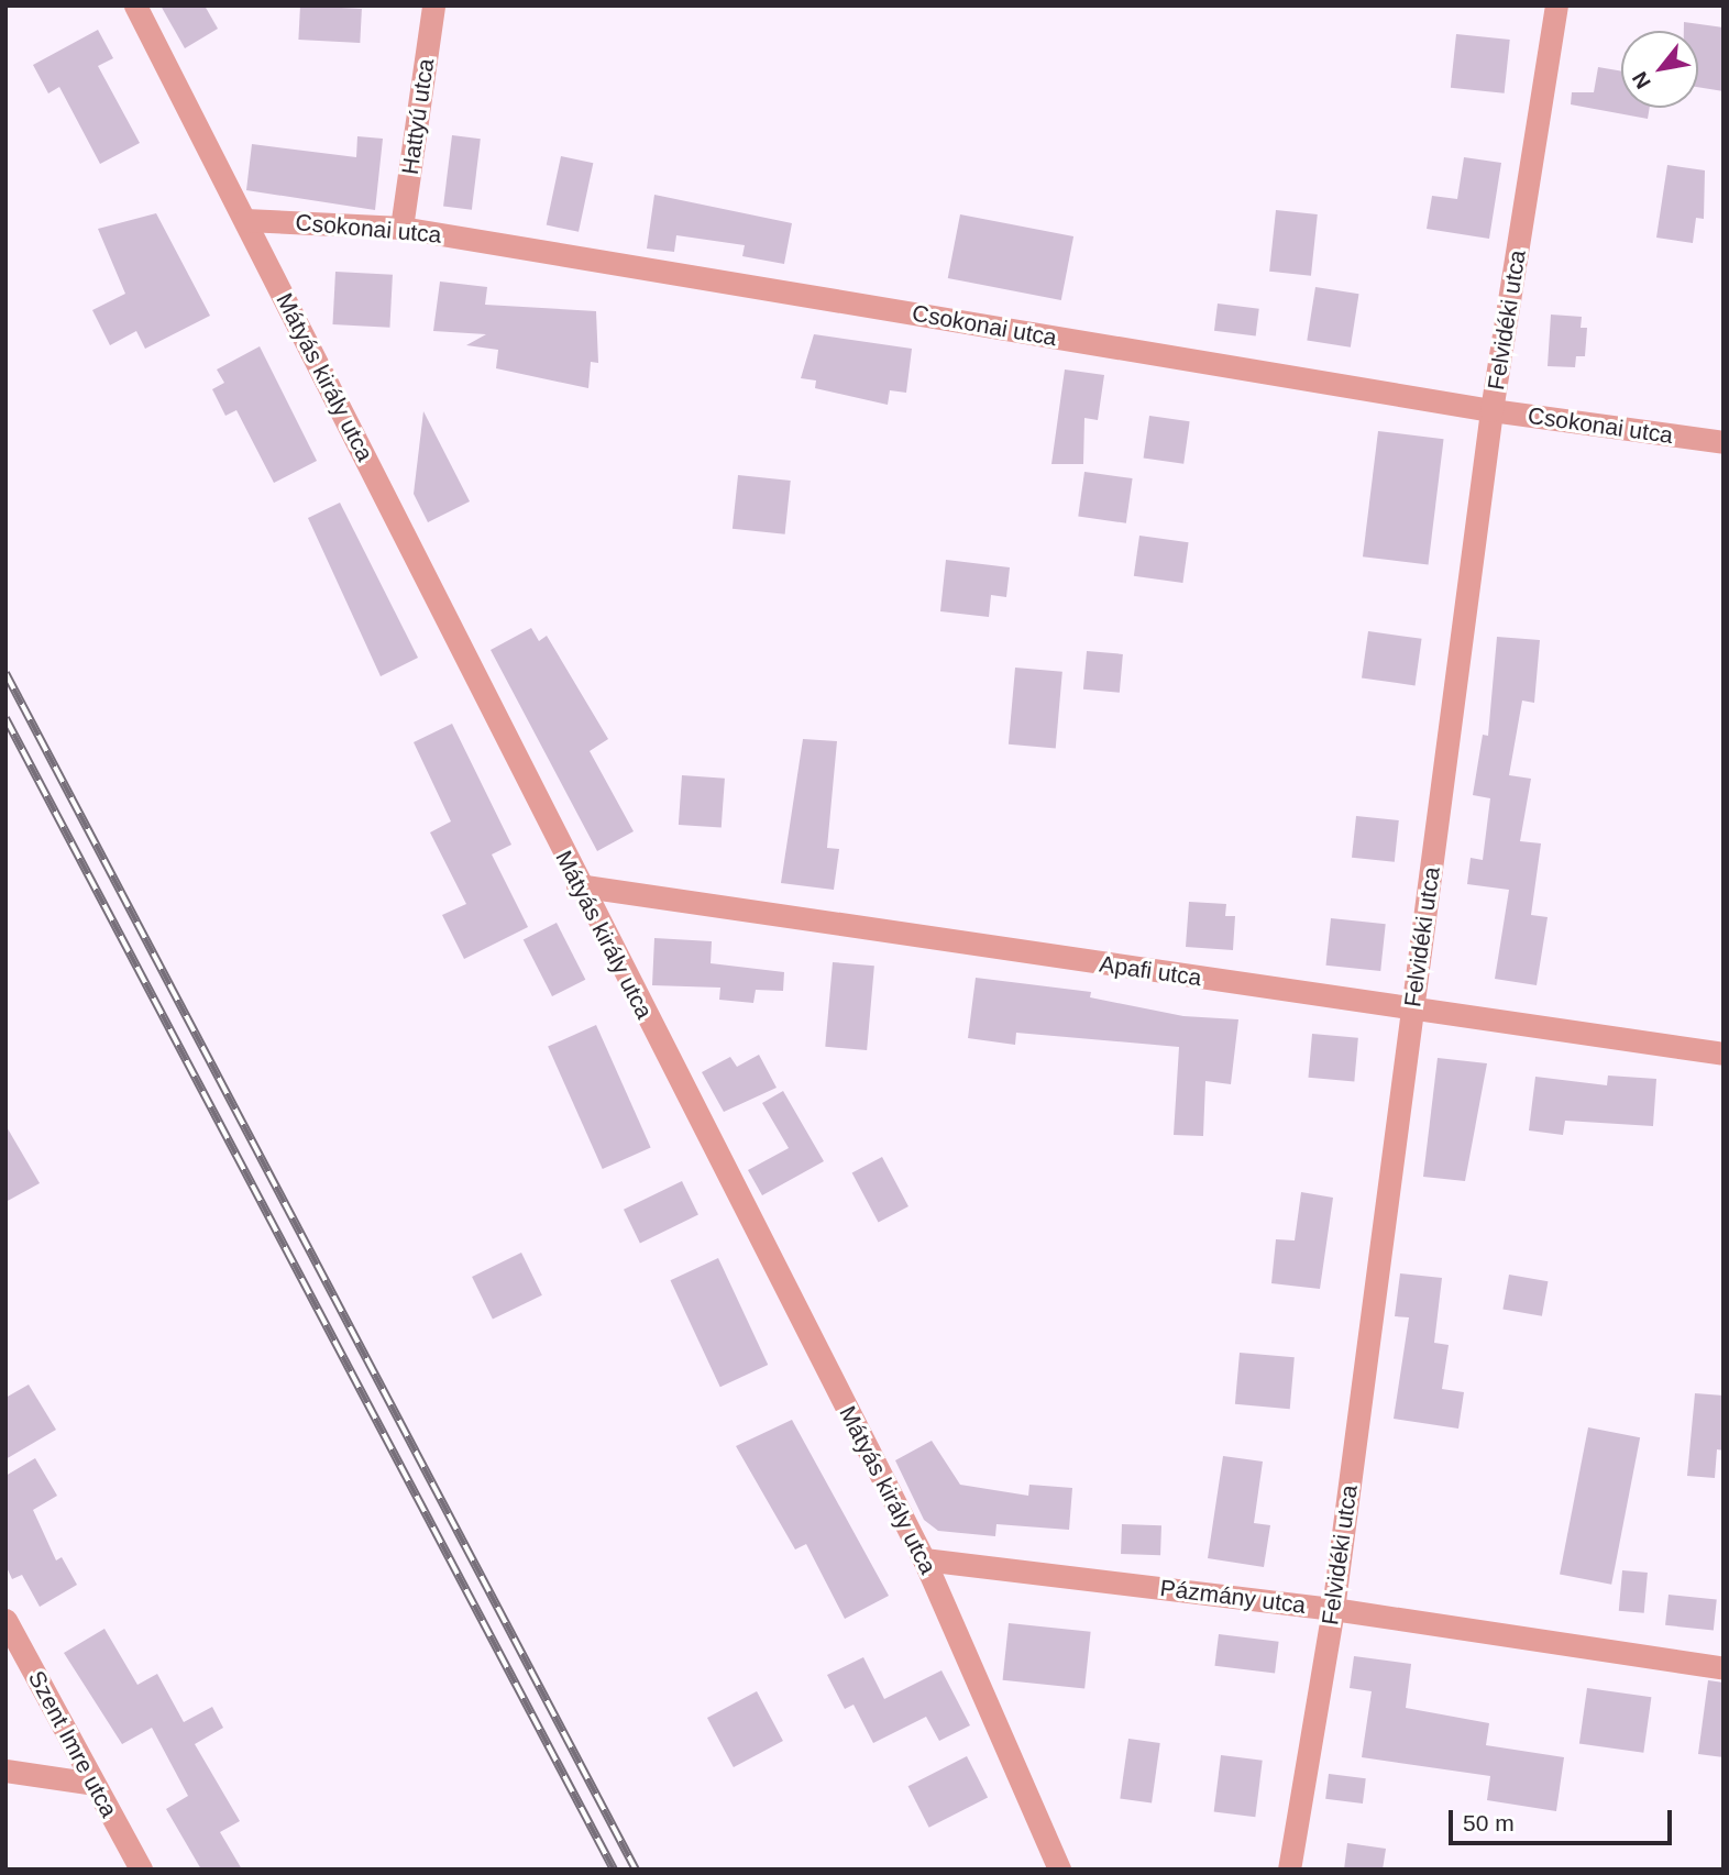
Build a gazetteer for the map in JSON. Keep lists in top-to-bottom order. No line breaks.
{"streets":{"street":["Hattyú utca","Csokonai utca","Felvidéki utca","Mátyás király utca","Apafi utca","Pázmány utca","Szent Imre utca"]},"crossings":[["Hattyú utca","Csokonai utca"],["Csokonai utca","Felvidéki utca"],["Csokonai utca","Mátyás király utca"],["Felvidéki utca","Apafi utca"],["Felvidéki utca","Pázmány utca"],["Mátyás király utca","Apafi utca"],["Mátyás király utca","Pázmány utca"]],"scale_bar":"50 m","north":"bottom left"}
